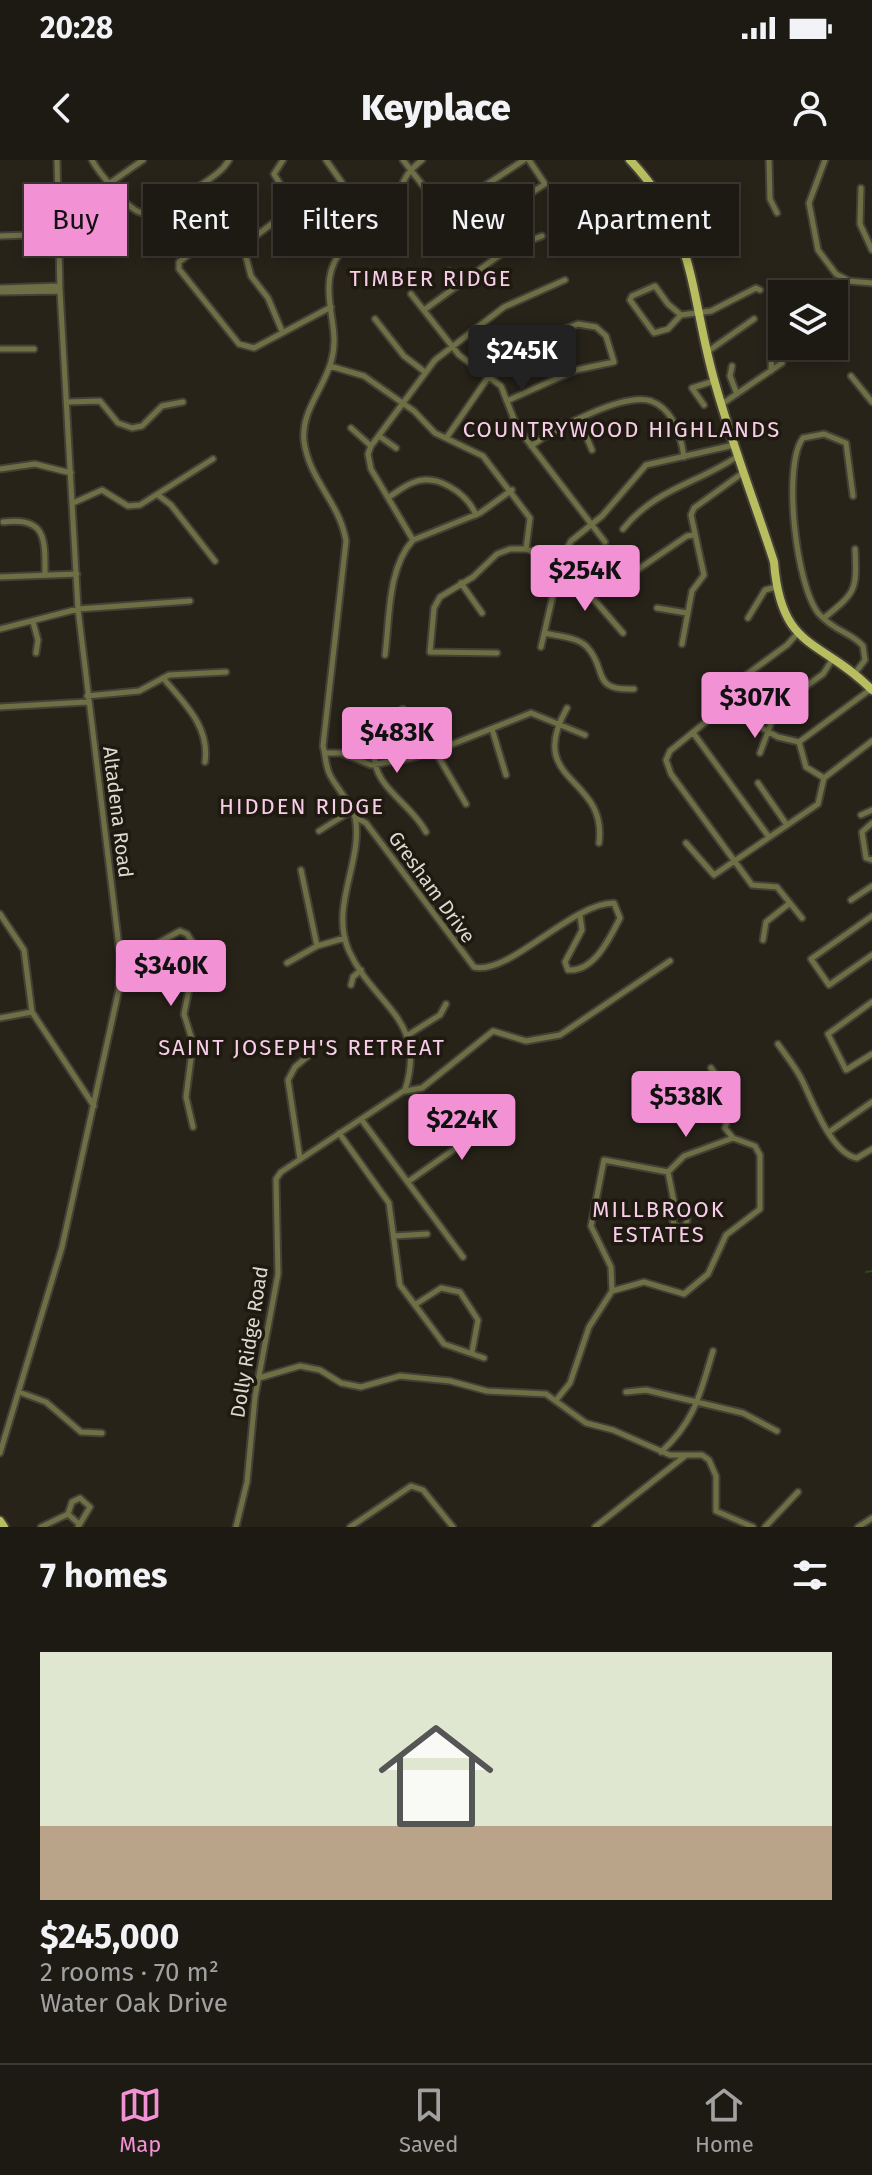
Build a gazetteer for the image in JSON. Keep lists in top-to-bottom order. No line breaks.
{"streets":{"street":["Altadena Road","Gresham Drive","Dolly Ridge Road"]},"districts":["TIMBER RIDGE","COUNTRYWOOD HIGHLANDS","HIDDEN RIDGE","SAINT JOSEPH'S RETREAT","MILLBROOK ESTATES"],"page":{"status":"20:28","header":"Keyplace","chip":["Buy","Rent","Filters","New","Apartment"],"price":["$245K","$254K","$307K","$483K","$340K","$538K","$224K"],"heading":"7 homes","list":[{"name":"$245,000","note":"2 rooms · 70 m² · Water Oak Drive"}],"tabs":["Map","Saved","Home"]}}
